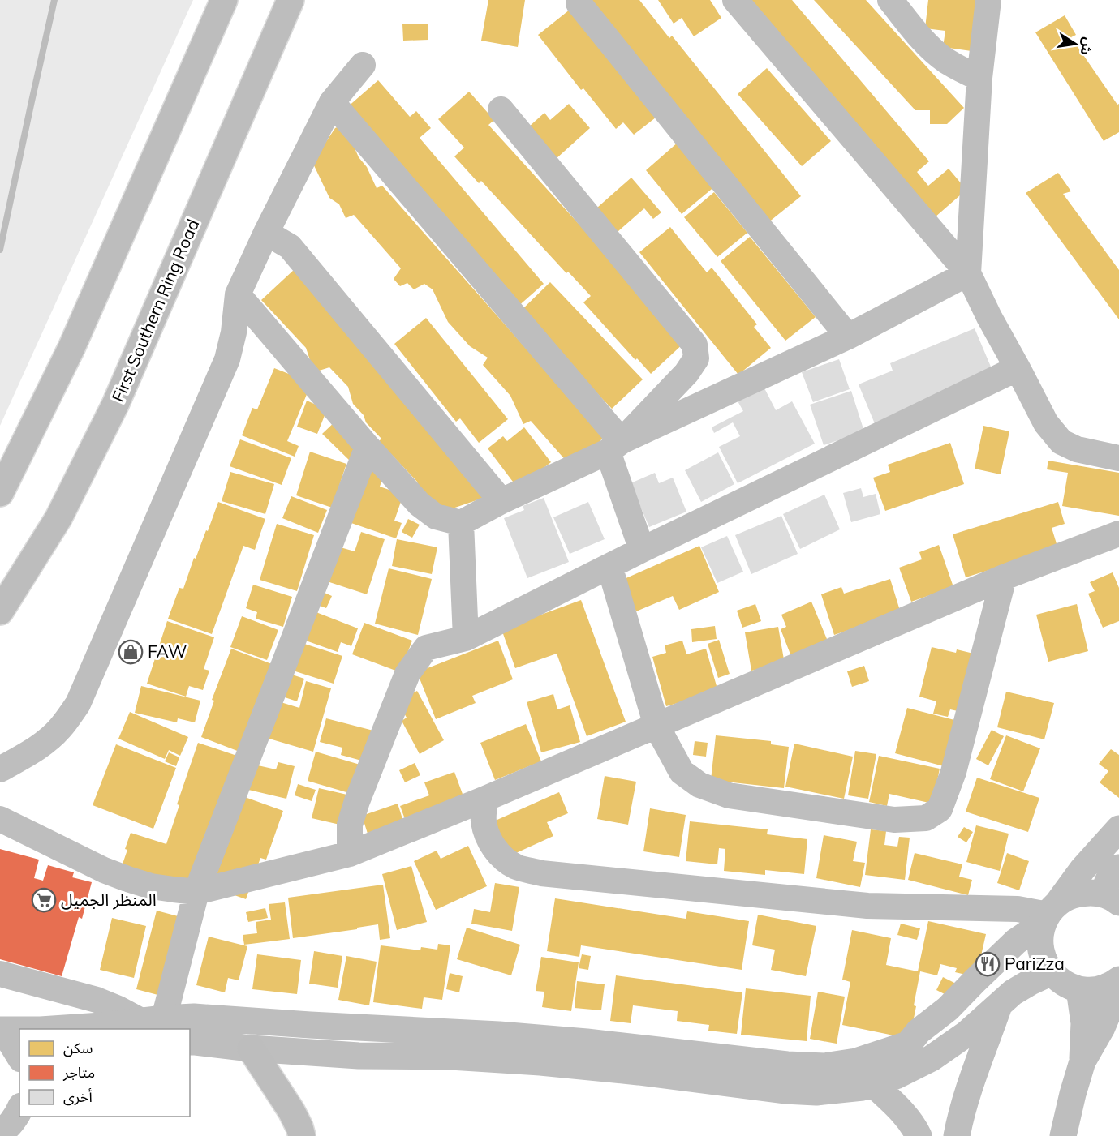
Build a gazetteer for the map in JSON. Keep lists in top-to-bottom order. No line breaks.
{"streets":{"highway":["First Southern Ring Road"]},"places":{"shop":["FAW"],"supermarket":["المنظر الجميل"],"restaurant":["PariZza"]},"legend":["سكن","متاجر","أخرى"],"north":"right"}
